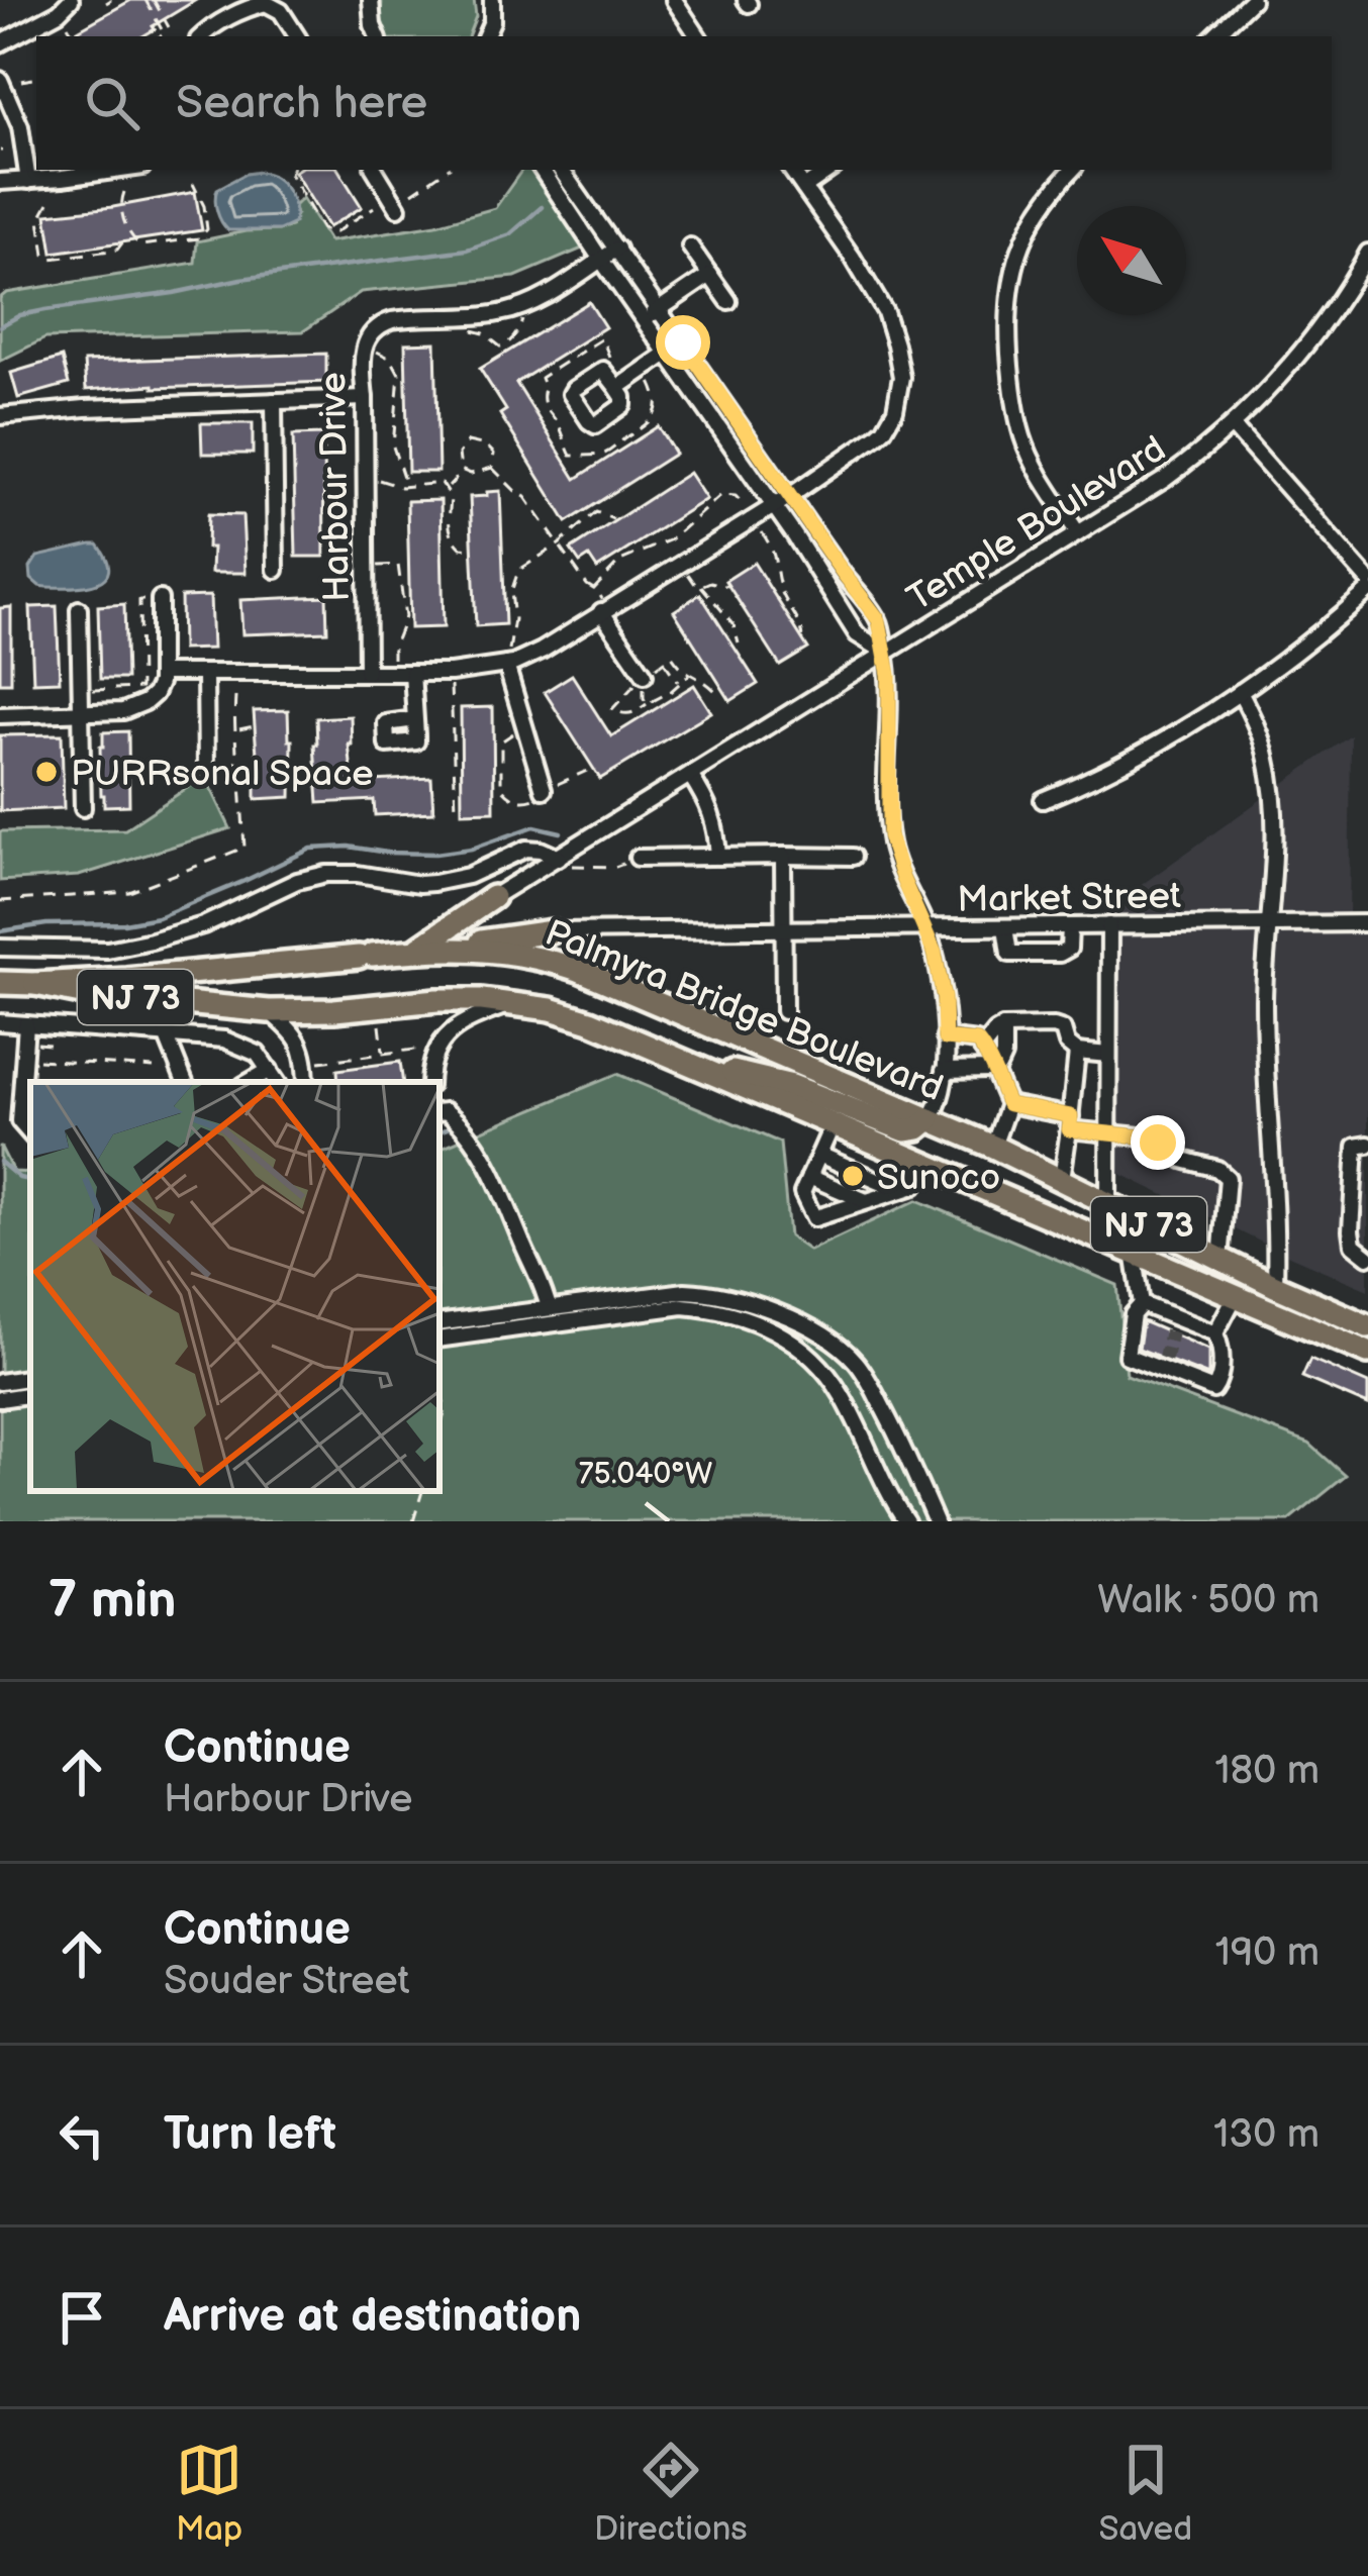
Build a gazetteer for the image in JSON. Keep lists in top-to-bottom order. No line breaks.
{"streets":{"highway":["NJ 73","Palmyra Bridge Boulevard"],"street":["Harbour Drive","Temple Boulevard","Market Street"]},"crossings":[["NJ 73","Palmyra Bridge Boulevard"]],"places":["PURRsonal Space","Sunoco"],"north":"top left","page":{"search":"Search here","heading":["7 min","Walk · 500 m"],"list":[["Continue","Harbour Drive","180 m"],["Continue","Souder Street","190 m"],["Turn left","130 m"],"Arrive at destination"],"nav":["Map","Directions","Saved"]},"coordinates":["75.040°W"]}
